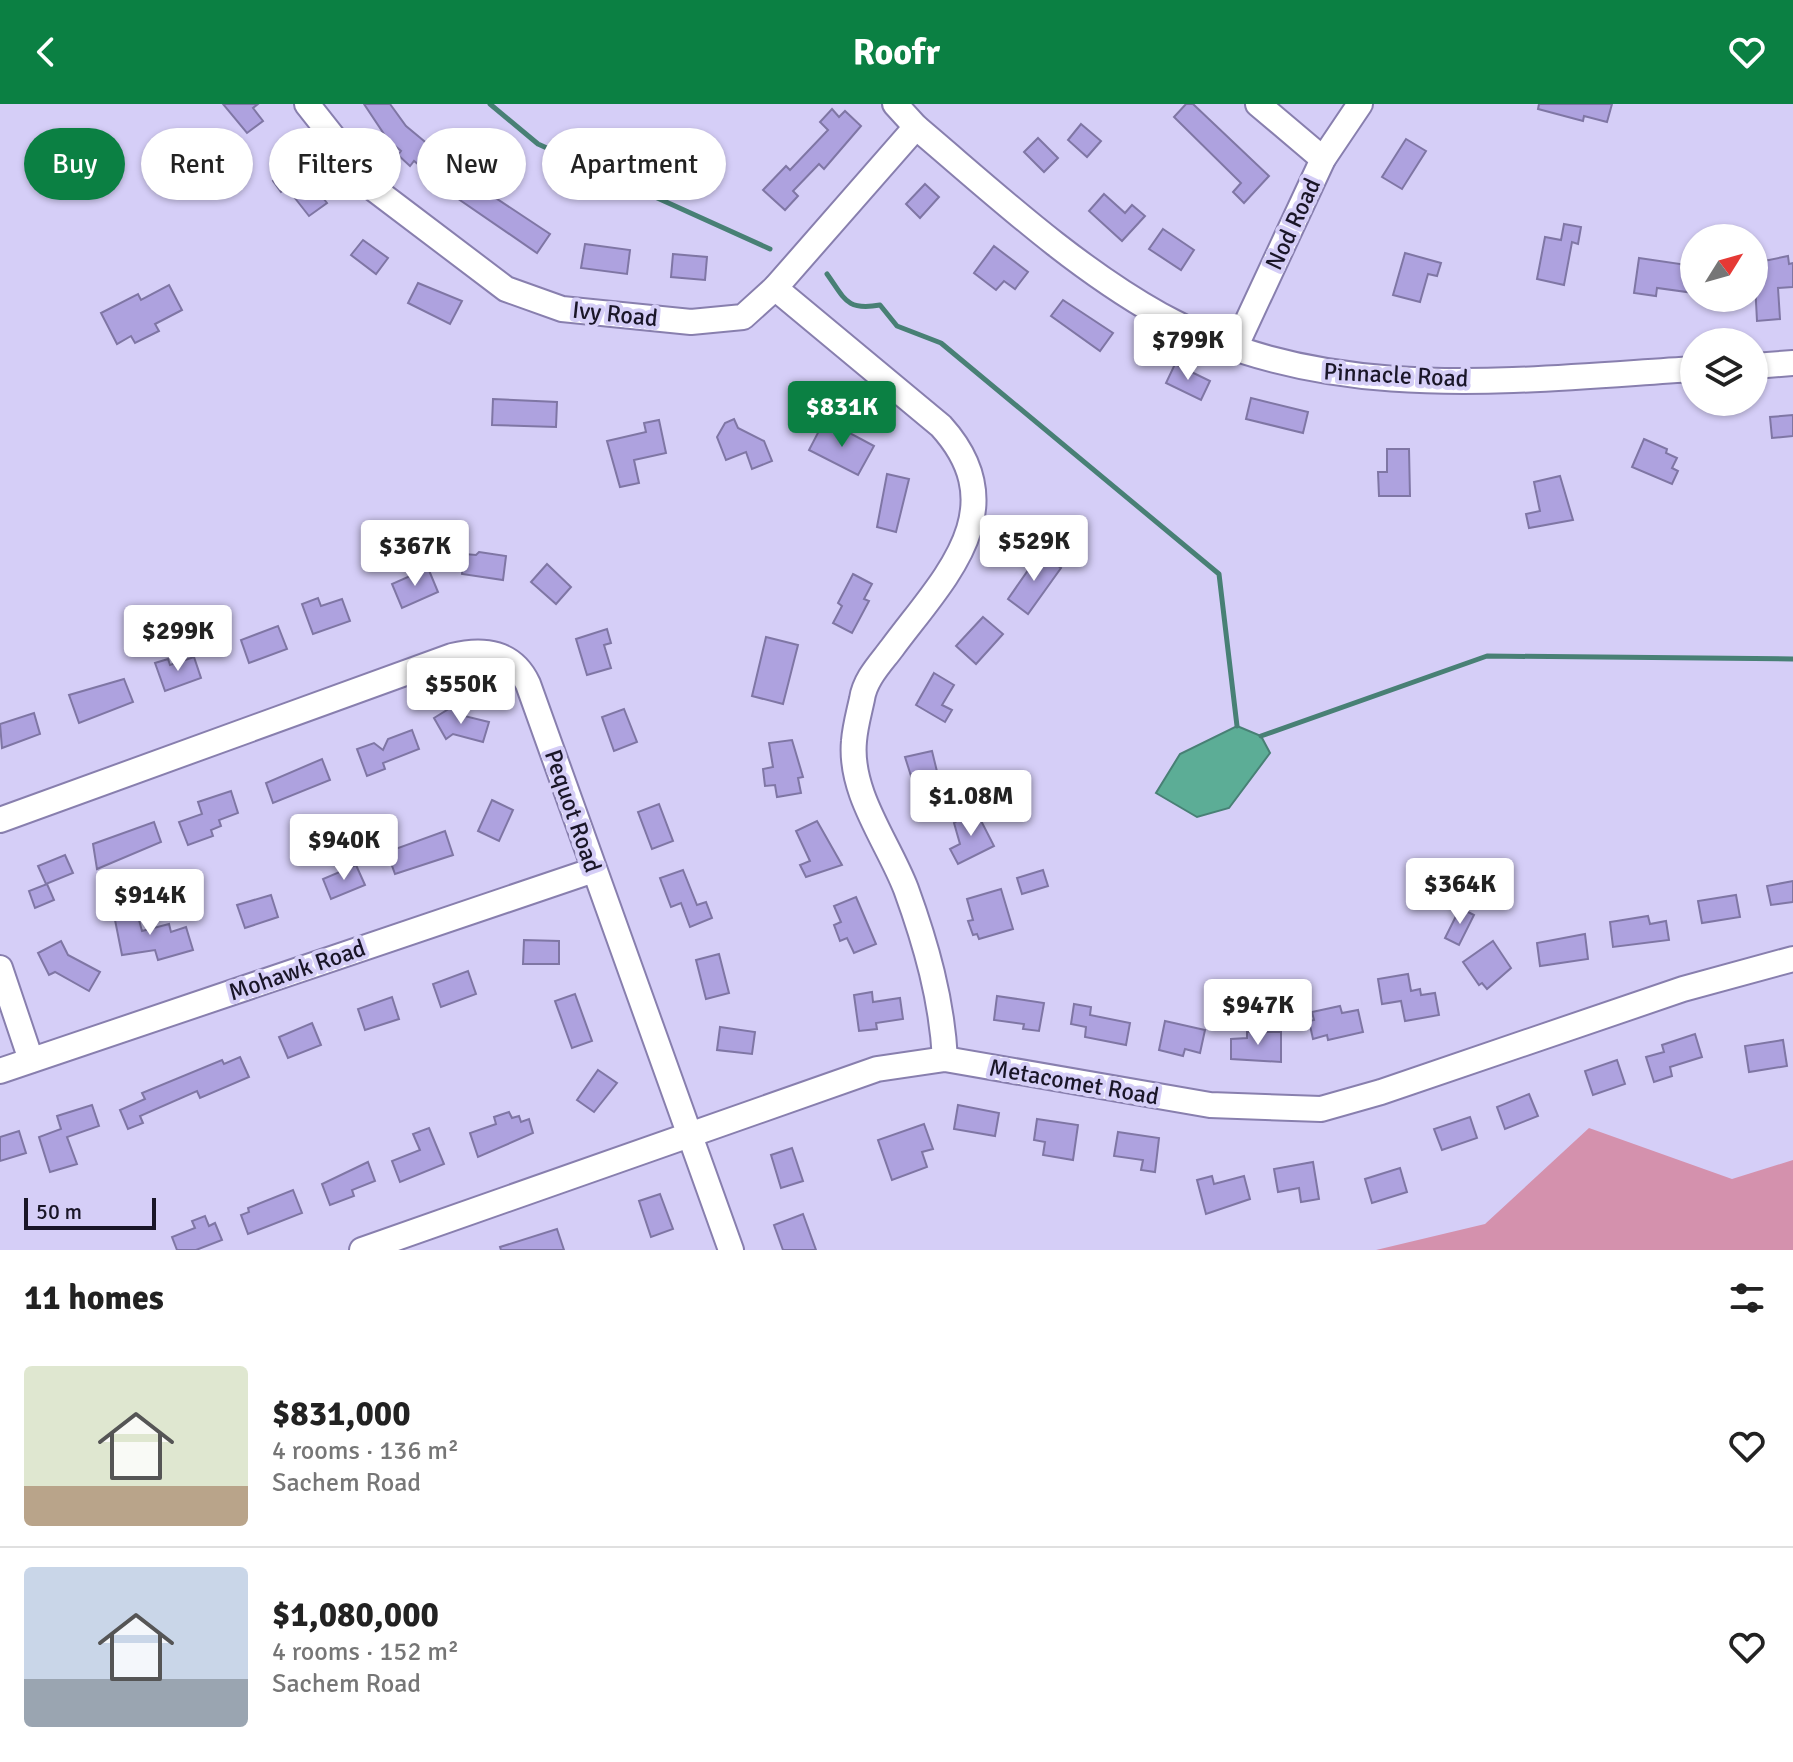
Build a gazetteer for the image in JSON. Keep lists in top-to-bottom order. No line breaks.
{"streets":{"street":["Nod Road","Ivy Road","Pinnacle Road","Pequot Road","Mohawk Road","Metacomet Road"]},"crossings":[["Nod Road","Pinnacle Road"],["Ivy Road","Pinnacle Road"],["Pequot Road","Mohawk Road"],["Pequot Road","Metacomet Road"]],"scale_bar":"50 m","north":"top right","page":{"header":"Roofr","chip":["Buy","Rent","Filters","New","Apartment"],"price":["$799K","$831K","$529K","$367K","$299K","$550K","$1.08M","$940K","$364K","$914K","$947K"],"scale":"50 m","heading":"11 homes","list":[{"name":"$831,000","note":"4 rooms · 136 m² · Sachem Road"},{"name":"$1,080,000","note":"4 rooms · 152 m² · Sachem Road"}]}}
